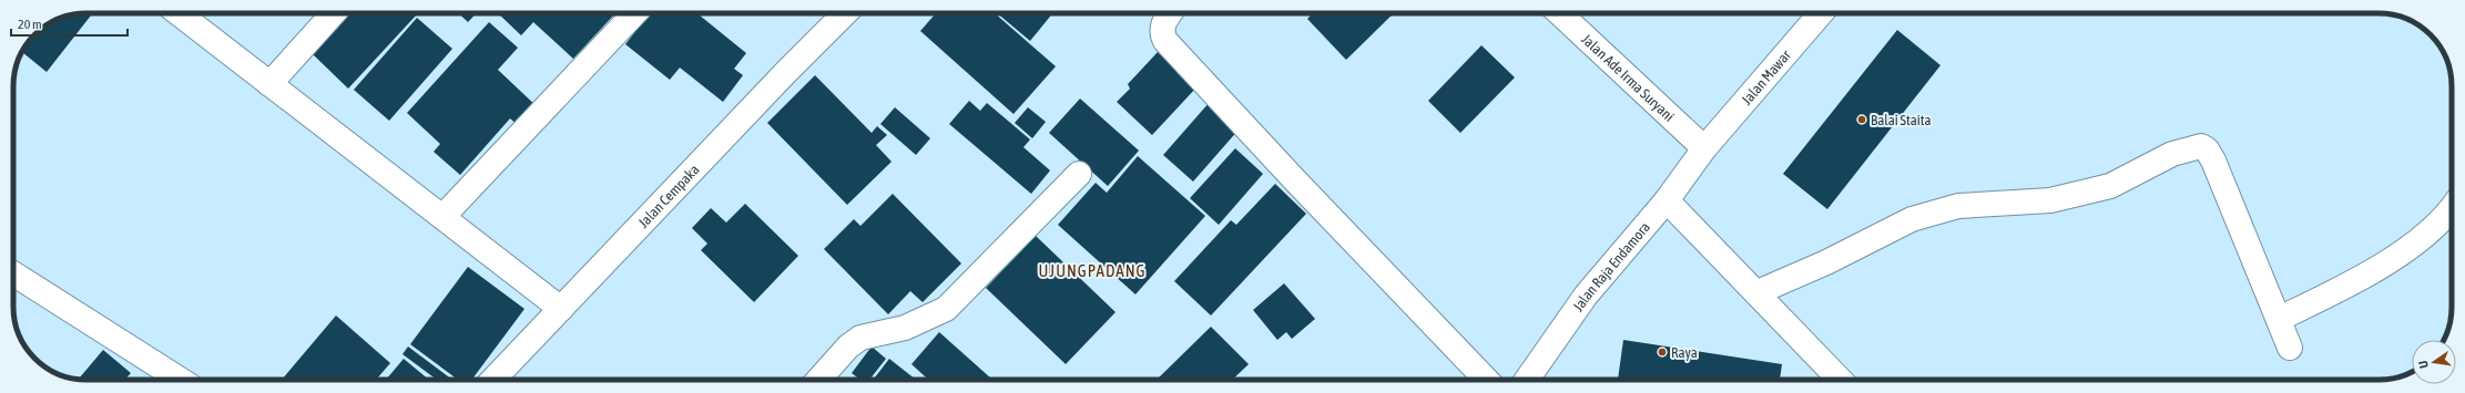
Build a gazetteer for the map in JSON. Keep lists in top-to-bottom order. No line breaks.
{"streets":{"street":["Jalan Ade Irma Suryani","Jalan Mawar","Jalan Cempaka","Jalan Raja Endamora"]},"crossings":[["Jalan Ade Irma Suryani","Jalan Mawar"],["Jalan Ade Irma Suryani","Jalan Raja Endamora"],["Jalan Mawar","Jalan Raja Endamora"]],"districts":["UJUNGPADANG"],"places":["Balai Staita","Raya"],"scale_bar":"20 m","north":"left"}
